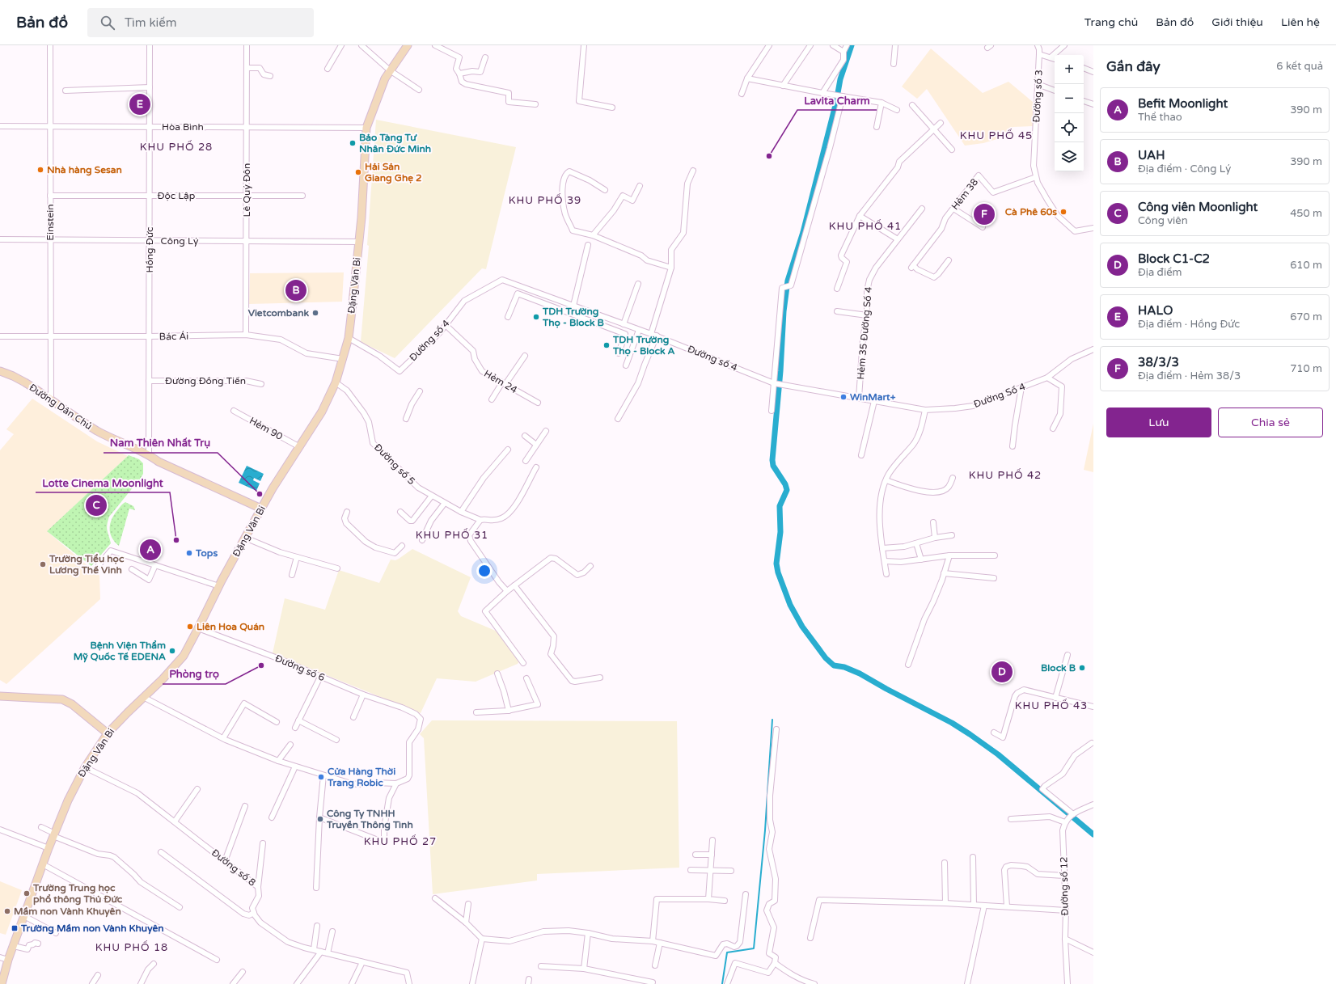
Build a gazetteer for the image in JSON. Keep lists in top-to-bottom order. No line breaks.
{"streets":{"main road":["Đặng Văn Bi","Đường Dân Chủ"],"street":["Đường số 3","Hòa Bình","Lê Quý Đôn","Hẻm 38","Độc Lập","Einstein","Công Lý","Hồng Đức","Hẻm 35 Đường Số 4","Bác Ái","Đường số 4","Đường Đồng Tiến","Hẻm 24","Đường Số 4","Hẻm 90","Đường số 5","Đường số 6","Đường số 8","Đường số 12"]},"crossings":[["Đường số 3","Hẻm 38"],["Hòa Bình","Lê Quý Đôn"],["Hòa Bình","Einstein"],["Hòa Bình","Hồng Đức"],["Hòa Bình","Đặng Văn Bi"],["Lê Quý Đôn","Độc Lập"],["Lê Quý Đôn","Công Lý"],["Lê Quý Đôn","Bác Ái"],["Độc Lập","Einstein"],["Độc Lập","Hồng Đức"],["Einstein","Công Lý"],["Einstein","Bác Ái"],["Einstein","Đường Dân Chủ"],["Công Lý","Hồng Đức"],["Công Lý","Đặng Văn Bi"],["Hồng Đức","Bác Ái"],["Hồng Đức","Đường Đồng Tiến"],["Hồng Đức","Đường Dân Chủ"],["Đặng Văn Bi","Bác Ái"],["Đặng Văn Bi","Đường số 4"],["Đặng Văn Bi","Đường Dân Chủ"],["Đặng Văn Bi","Hẻm 90"],["Đặng Văn Bi","Đường số 5"],["Đặng Văn Bi","Đường số 6"],["Đặng Văn Bi","Đường số 8"],["Hẻm 35 Đường Số 4","Đường số 4"],["Hẻm 35 Đường Số 4","Đường Số 4"],["Đường số 4","Hẻm 24"],["Đường số 4","Đường Số 4"]],"districts":["KHU PHỐ 45","KHU PHỐ 28","KHU PHỐ 39","KHU PHỐ 41","KHU PHỐ 42","KHU PHỐ 31","KHU PHỐ 43","KHU PHỐ 27","KHU PHỐ 18"],"places":{"other":["Bảo Tàng Tư Nhân Đức Minh","Lavita Charm","Nhà hàng Sesan","Hải Sản Giang Ghẹ 2","Cà Phê 60s","Vietcombank","TDH Trường Thọ - Block B","TDH Trường Thọ - Block A","WinMart+","Nam Thiên Nhất Trụ","Lotte Cinema Moonlight","Tops","Trường Tiểu học Lương Thế Vinh","Liên Hoa Quán","Bệnh Viện Thẩm Mỹ Quốc Tế EDENA","Phòng trọ","Block B","Cửa Hàng Thời Trang Robic","Công Ty TNHH Truyền Thông Tình","Trường Trung học phổ thông Thủ Đức","Mầm non Vành Khuyên"],"transit":["Trường Mầm non Vành Khuyên"]},"page":{"header":"Bản đồ","search":"Tìm kiếm","nav":["Trang chủ","Bản đồ","Giới thiệu","Liên hệ"],"heading":["Gần đây","6 kết quả"],"map_buttons":["+","−"],"list":[{"mark":"A","name":"Befit Moonlight","note":"Thể thao","value":"390 m"},{"mark":"B","name":"UAH","note":"Địa điểm · Công Lý","value":"390 m"},{"mark":"C","name":"Công viên Moonlight","note":"Công viên","value":"450 m"},{"mark":"D","name":"Block C1-C2","note":"Địa điểm","value":"610 m"},{"mark":"E","name":"HALO","note":"Địa điểm · Hồng Đức","value":"670 m"},{"mark":"F","name":"38/3/3","note":"Địa điểm · Hẻm 38/3","value":"710 m"}],"pins":["E","F","B","C","A","D"],"buttons":["Lưu","Chia sẻ"]}}
